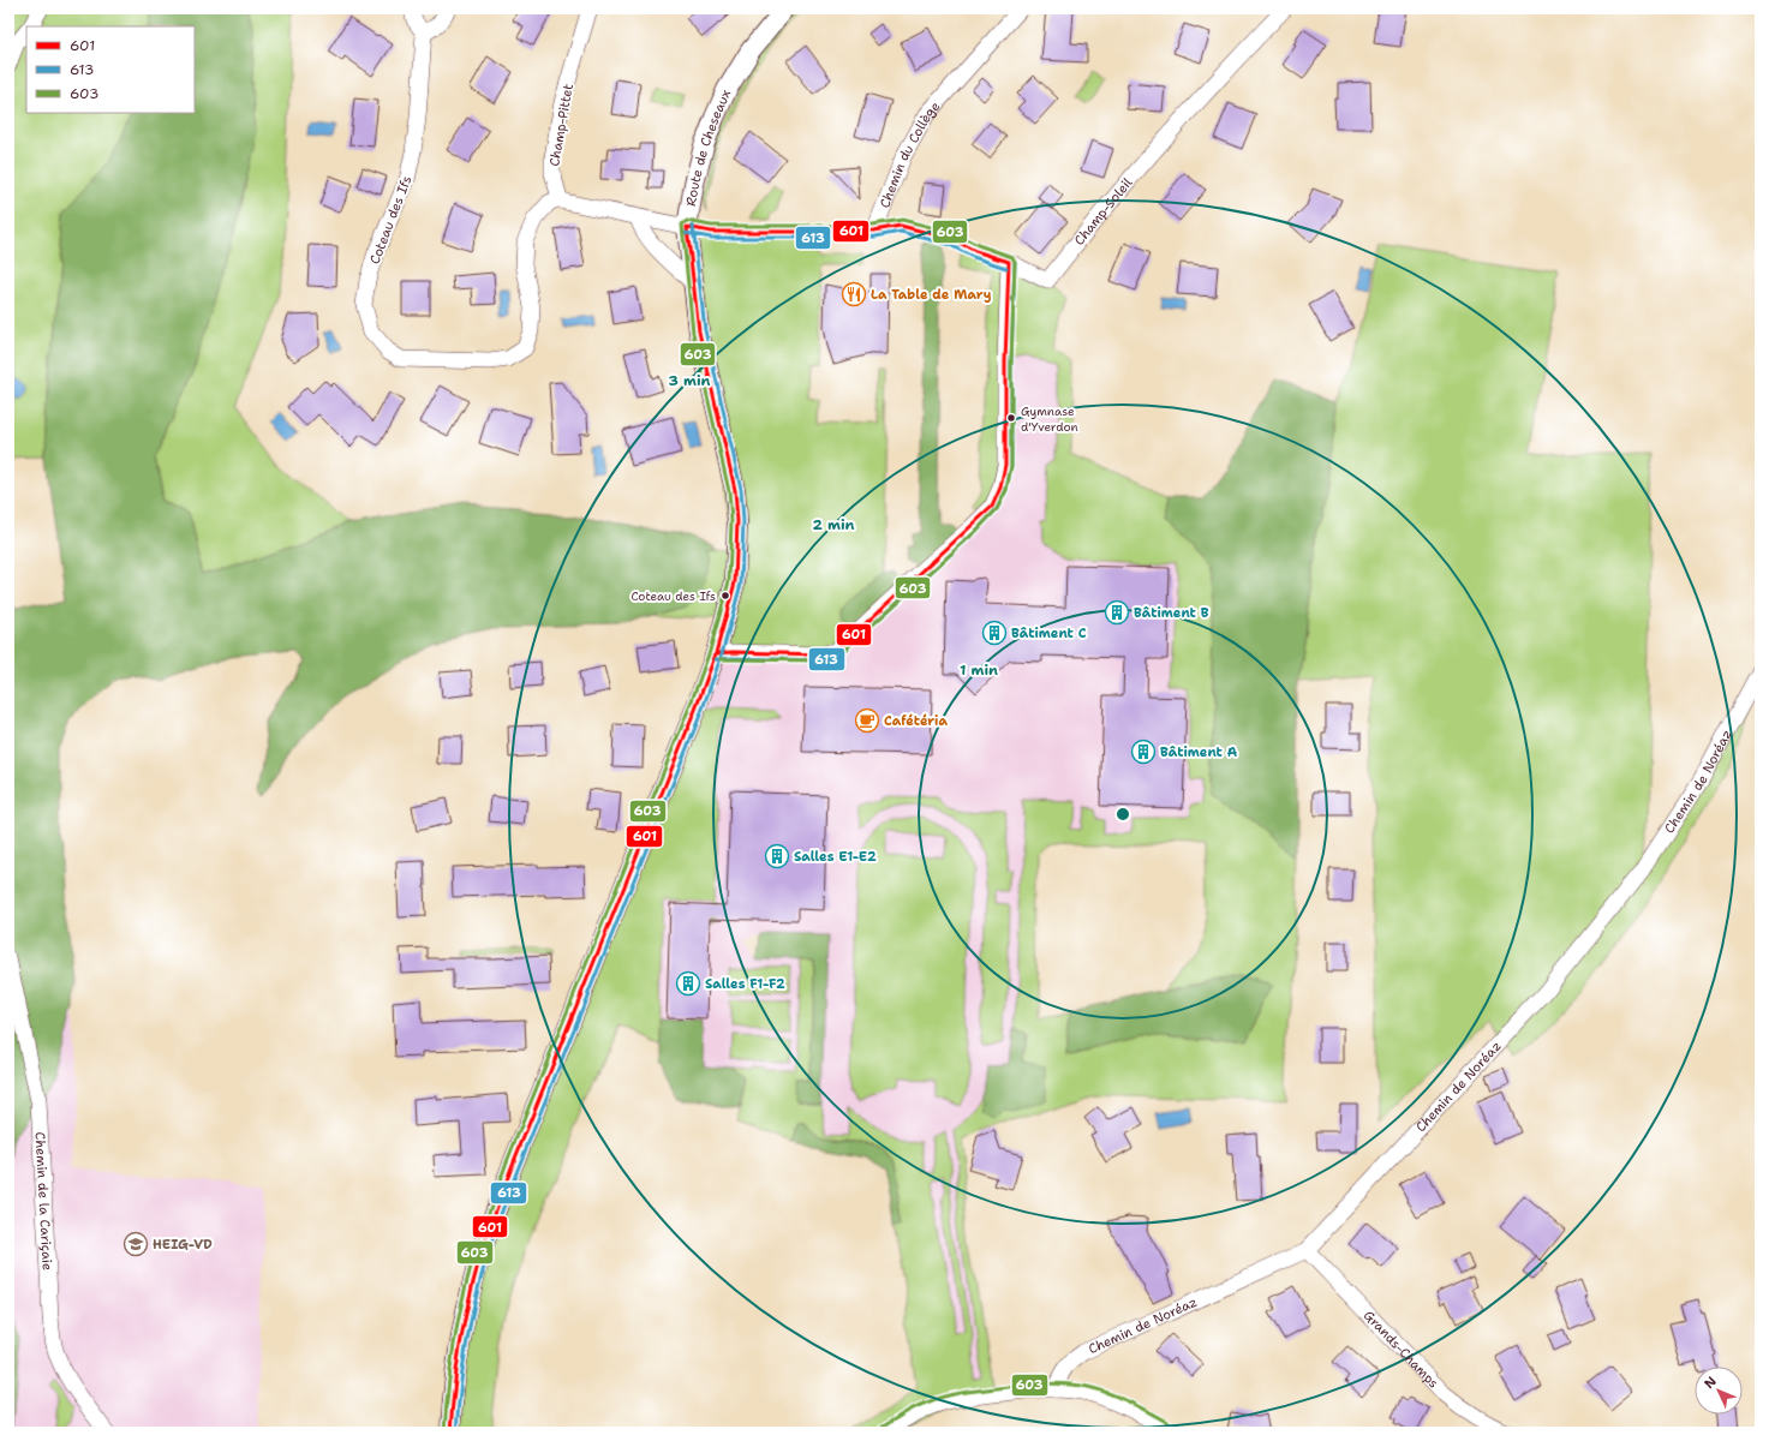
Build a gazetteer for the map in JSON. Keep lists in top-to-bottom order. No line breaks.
{"streets":{"street":["Champ-Pittet","Route de Cheseaux","Chemin du Collège","Champ-Soleil","Coteau des Ifs","Chemin de Noréaz","Chemin de la Cariçaie","Grands-Champs"]},"crossings":[["Champ-Pittet","Coteau des Ifs"],["Chemin du Collège","Champ-Soleil"],["Chemin de Noréaz","Grands-Champs"]],"places":{"restaurant":["La Table de Mary"],"other":["Gymnase d'Yverdon","Coteau des Ifs"],"building":["Bâtiment B","Bâtiment C","Bâtiment A","Salles E1-E2","Salles F1-F2"],"cafe":["Cafétéria"],"school or university":["HEIG-VD"]},"lines":["transit line 603","transit line 601","transit line 613"],"legend":["601","613","603"],"north":"top left","rings":["3 min","2 min","1 min"]}
